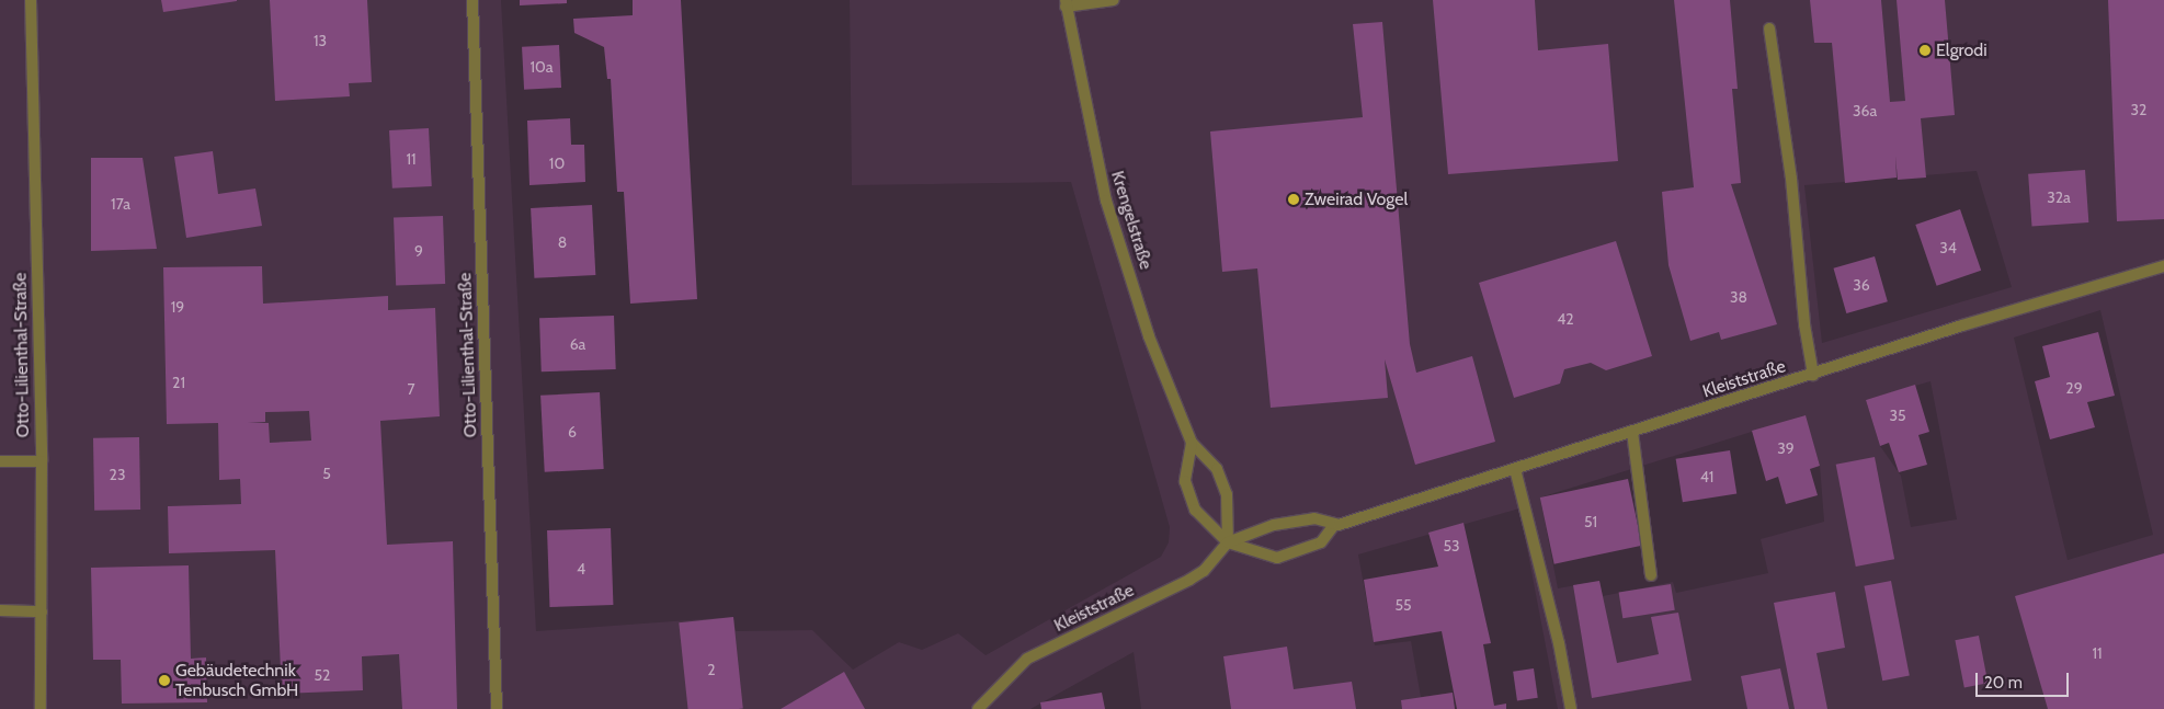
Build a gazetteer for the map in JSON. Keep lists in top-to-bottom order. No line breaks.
{"streets":{"street":["Krengelstraße","Otto-Lilienthal-Straße","Kleiststraße"]},"crossings":[["Krengelstraße","Kleiststraße"]],"places":["Elgrodi","Zweirad Vogel","Gebäudetechnik Tenbusch GmbH"],"house_numbers":["13","10a","32","36a","11","10","32a","17a","8","34","9","36","38","19","42","6a","21","29","7","35","6","39","5","23","41","51","53","4","55","11","2","52"],"scale_bar":"20 m"}
